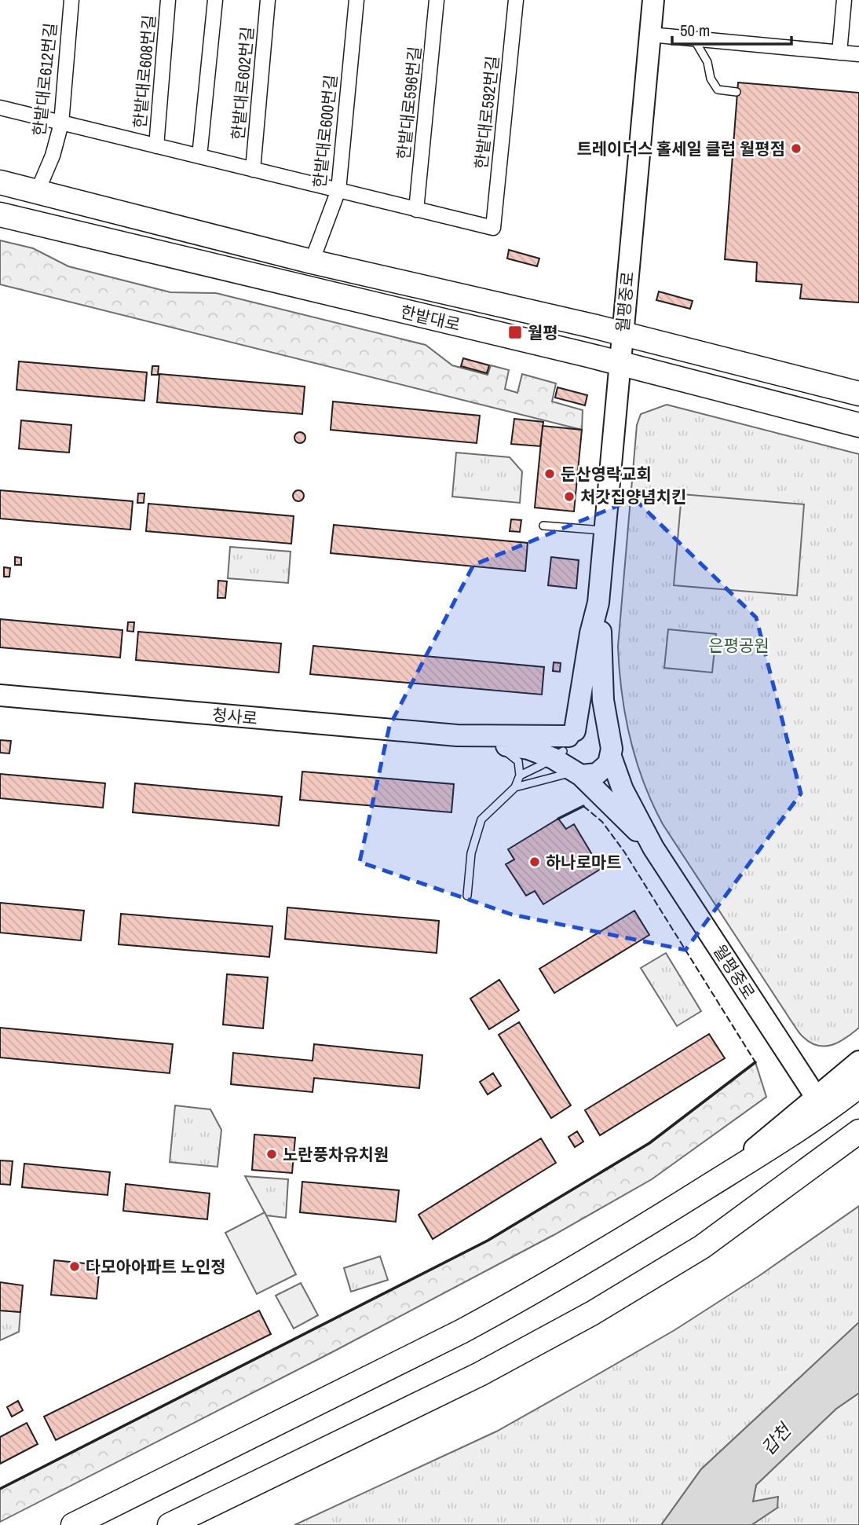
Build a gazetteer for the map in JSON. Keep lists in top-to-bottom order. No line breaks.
{"streets":{"main road":["한밭대로"],"street":["한밭대로608번길","한밭대로612번길","한밭대로602번길","한밭대로596번길","한밭대로592번길","한밭대로600번길","월평중로","청사로"]},"crossings":[["한밭대로612번길","한밭대로"],["한밭대로596번길","한밭대로592번길"],["한밭대로600번길","한밭대로"],["월평중로","한밭대로"]],"water":["갑천"],"parks":["은평공원"],"places":{"other":["트레이더스 홀세일 클럽 월평점","둔산영락교회","처갓집양념치킨","하나로마트","노란풍차유치원","다모아아파트 노인정"],"transit":["월평"]},"scale_bar":"50 m"}
